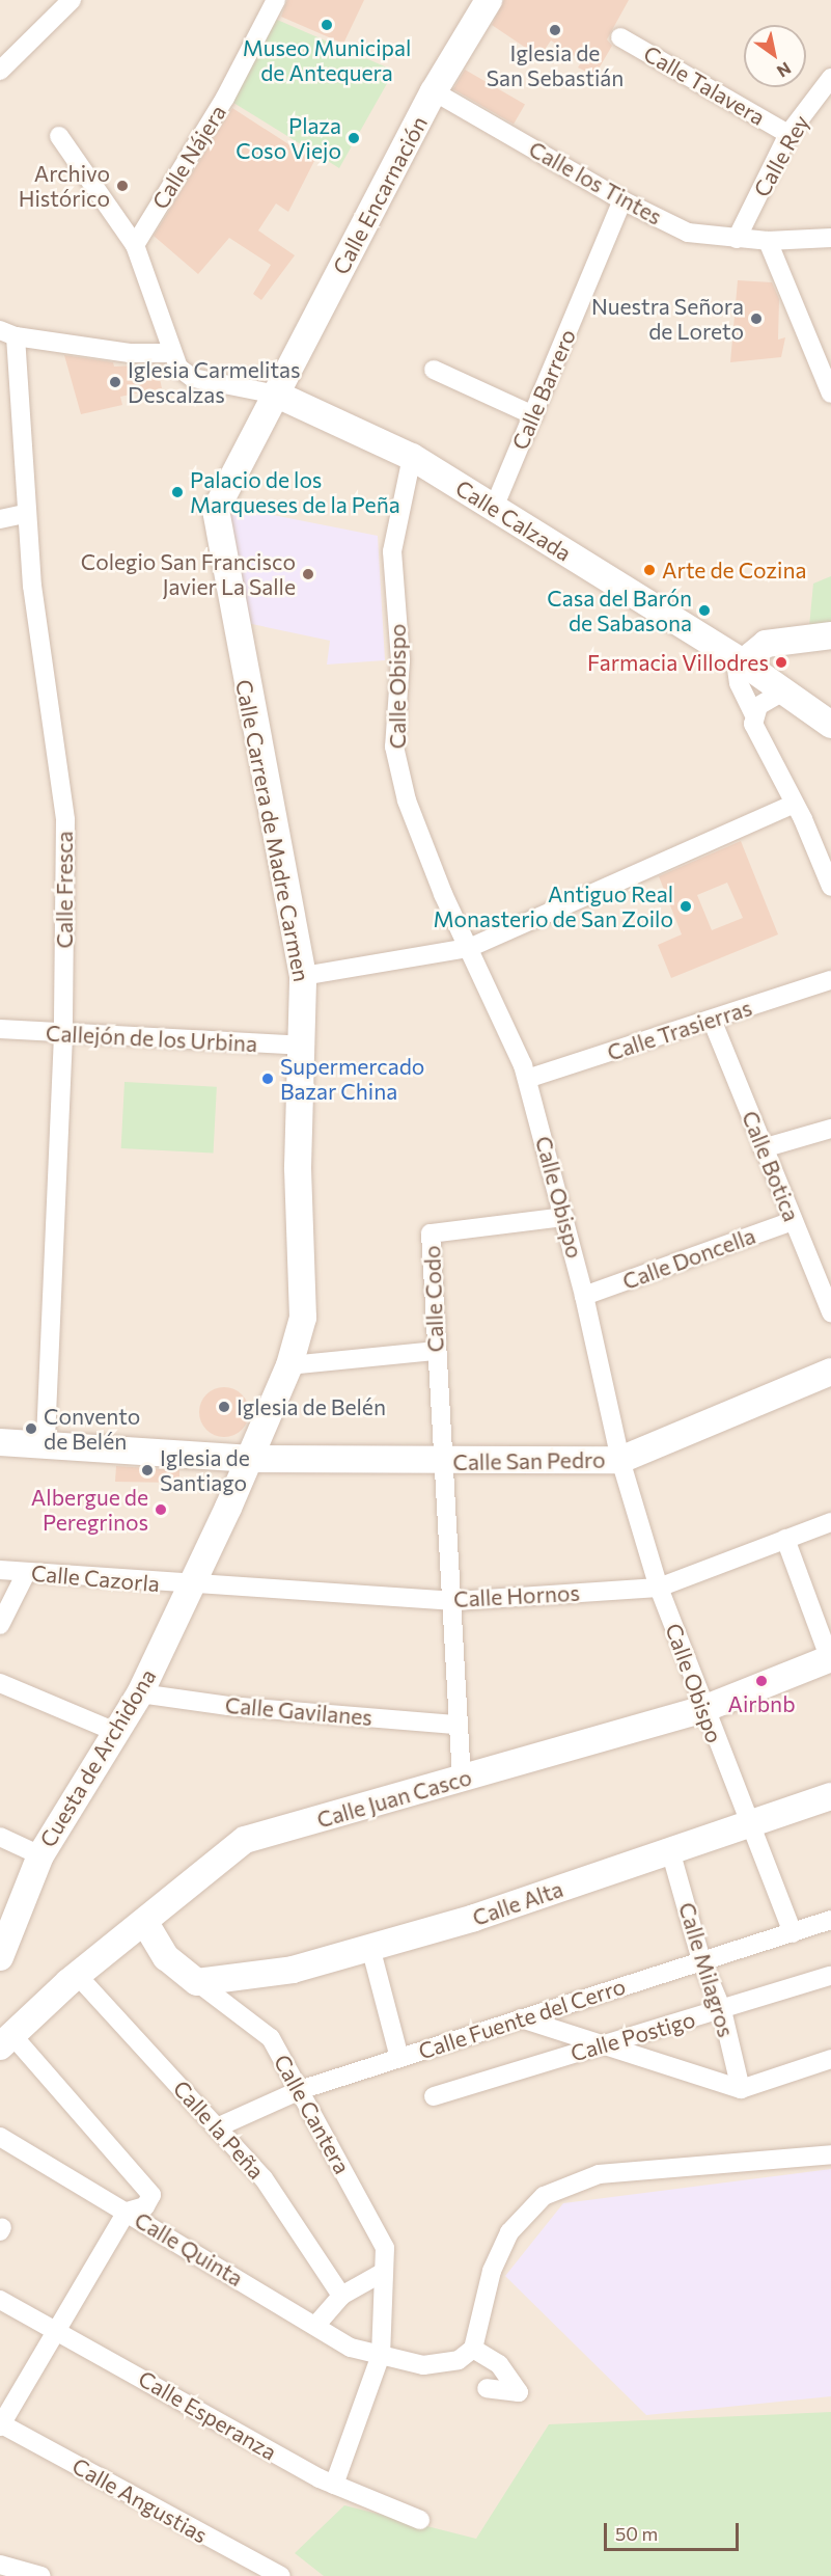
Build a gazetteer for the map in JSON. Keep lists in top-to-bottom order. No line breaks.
{"streets":{"street":["Calle Talavera","Calle Rey","Calle Nájera","Calle los Tintes","Calle Encarnación","Calle Barrero","Calle Calzada","Calle Obispo","Calle Carrera de Madre Carmen","Calle Fresca","Calle Trasierras","Callejón de los Urbina","Calle Botica","Calle Doncella","Calle Codo","Calle San Pedro","Calle Cazorla","Calle Hornos","Calle Gavilanes","Cuesta de Archidona","Calle Juan Casco","Calle Alta","Calle Milagros","Calle Fuente del Cerro","Calle Postigo","Calle Cantera","Calle la Peña","Calle Quinta","Calle Esperanza","Calle Angustias"]},"crossings":[["Calle Talavera","Calle Rey"],["Calle Rey","Calle los Tintes"],["Calle los Tintes","Calle Encarnación"],["Calle los Tintes","Calle Barrero"],["Calle Encarnación","Calle Calzada"],["Calle Encarnación","Calle Carrera de Madre Carmen"],["Calle Barrero","Calle Calzada"],["Calle Calzada","Calle Obispo"],["Calle Calzada","Calle Carrera de Madre Carmen"],["Calle Obispo","Calle Trasierras"],["Calle Obispo","Calle Doncella"],["Calle Obispo","Calle Codo"],["Calle Obispo","Calle San Pedro"],["Calle Obispo","Calle Hornos"],["Calle Obispo","Calle Juan Casco"],["Calle Obispo","Calle Alta"],["Calle Obispo","Calle Fuente del Cerro"],["Calle Carrera de Madre Carmen","Callejón de los Urbina"],["Calle Carrera de Madre Carmen","Calle San Pedro"],["Calle Carrera de Madre Carmen","Cuesta de Archidona"],["Calle Fresca","Callejón de los Urbina"],["Calle Fresca","Calle San Pedro"],["Calle Trasierras","Calle Botica"],["Calle Botica","Calle Doncella"],["Calle Codo","Calle San Pedro"],["Calle Codo","Calle Hornos"],["Calle Codo","Calle Gavilanes"],["Calle Codo","Calle Juan Casco"],["Calle San Pedro","Cuesta de Archidona"],["Calle Cazorla","Calle Hornos"],["Calle Cazorla","Cuesta de Archidona"],["Calle Hornos","Cuesta de Archidona"],["Calle Gavilanes","Cuesta de Archidona"],["Calle Juan Casco","Calle Cantera"],["Calle Juan Casco","Calle la Peña"],["Calle Alta","Calle Milagros"],["Calle Alta","Calle Cantera"],["Calle Milagros","Calle Fuente del Cerro"],["Calle Milagros","Calle Postigo"],["Calle Fuente del Cerro","Calle Cantera"],["Calle Fuente del Cerro","Calle la Peña"],["Calle Cantera","Calle Quinta"],["Calle Cantera","Calle Esperanza"]],"places":["Museo Municipal de Antequera","Iglesia de San Sebastián","Plaza Coso Viejo","Archivo Histórico","Nuestra Señora de Loreto","Iglesia Carmelitas Descalzas","Palacio de los Marqueses de la Peña","Arte de Cozina","Colegio San Francisco Javier La Salle","Casa del Barón de Sabasona","Farmacia Villodres","Antiguo Real Monasterio de San Zoilo","Supermercado Bazar China","Iglesia de Belén","Convento de Belén","Iglesia de Santiago","Albergue de Peregrinos","Airbnb"],"scale_bar":"50 m","north":"bottom right"}
